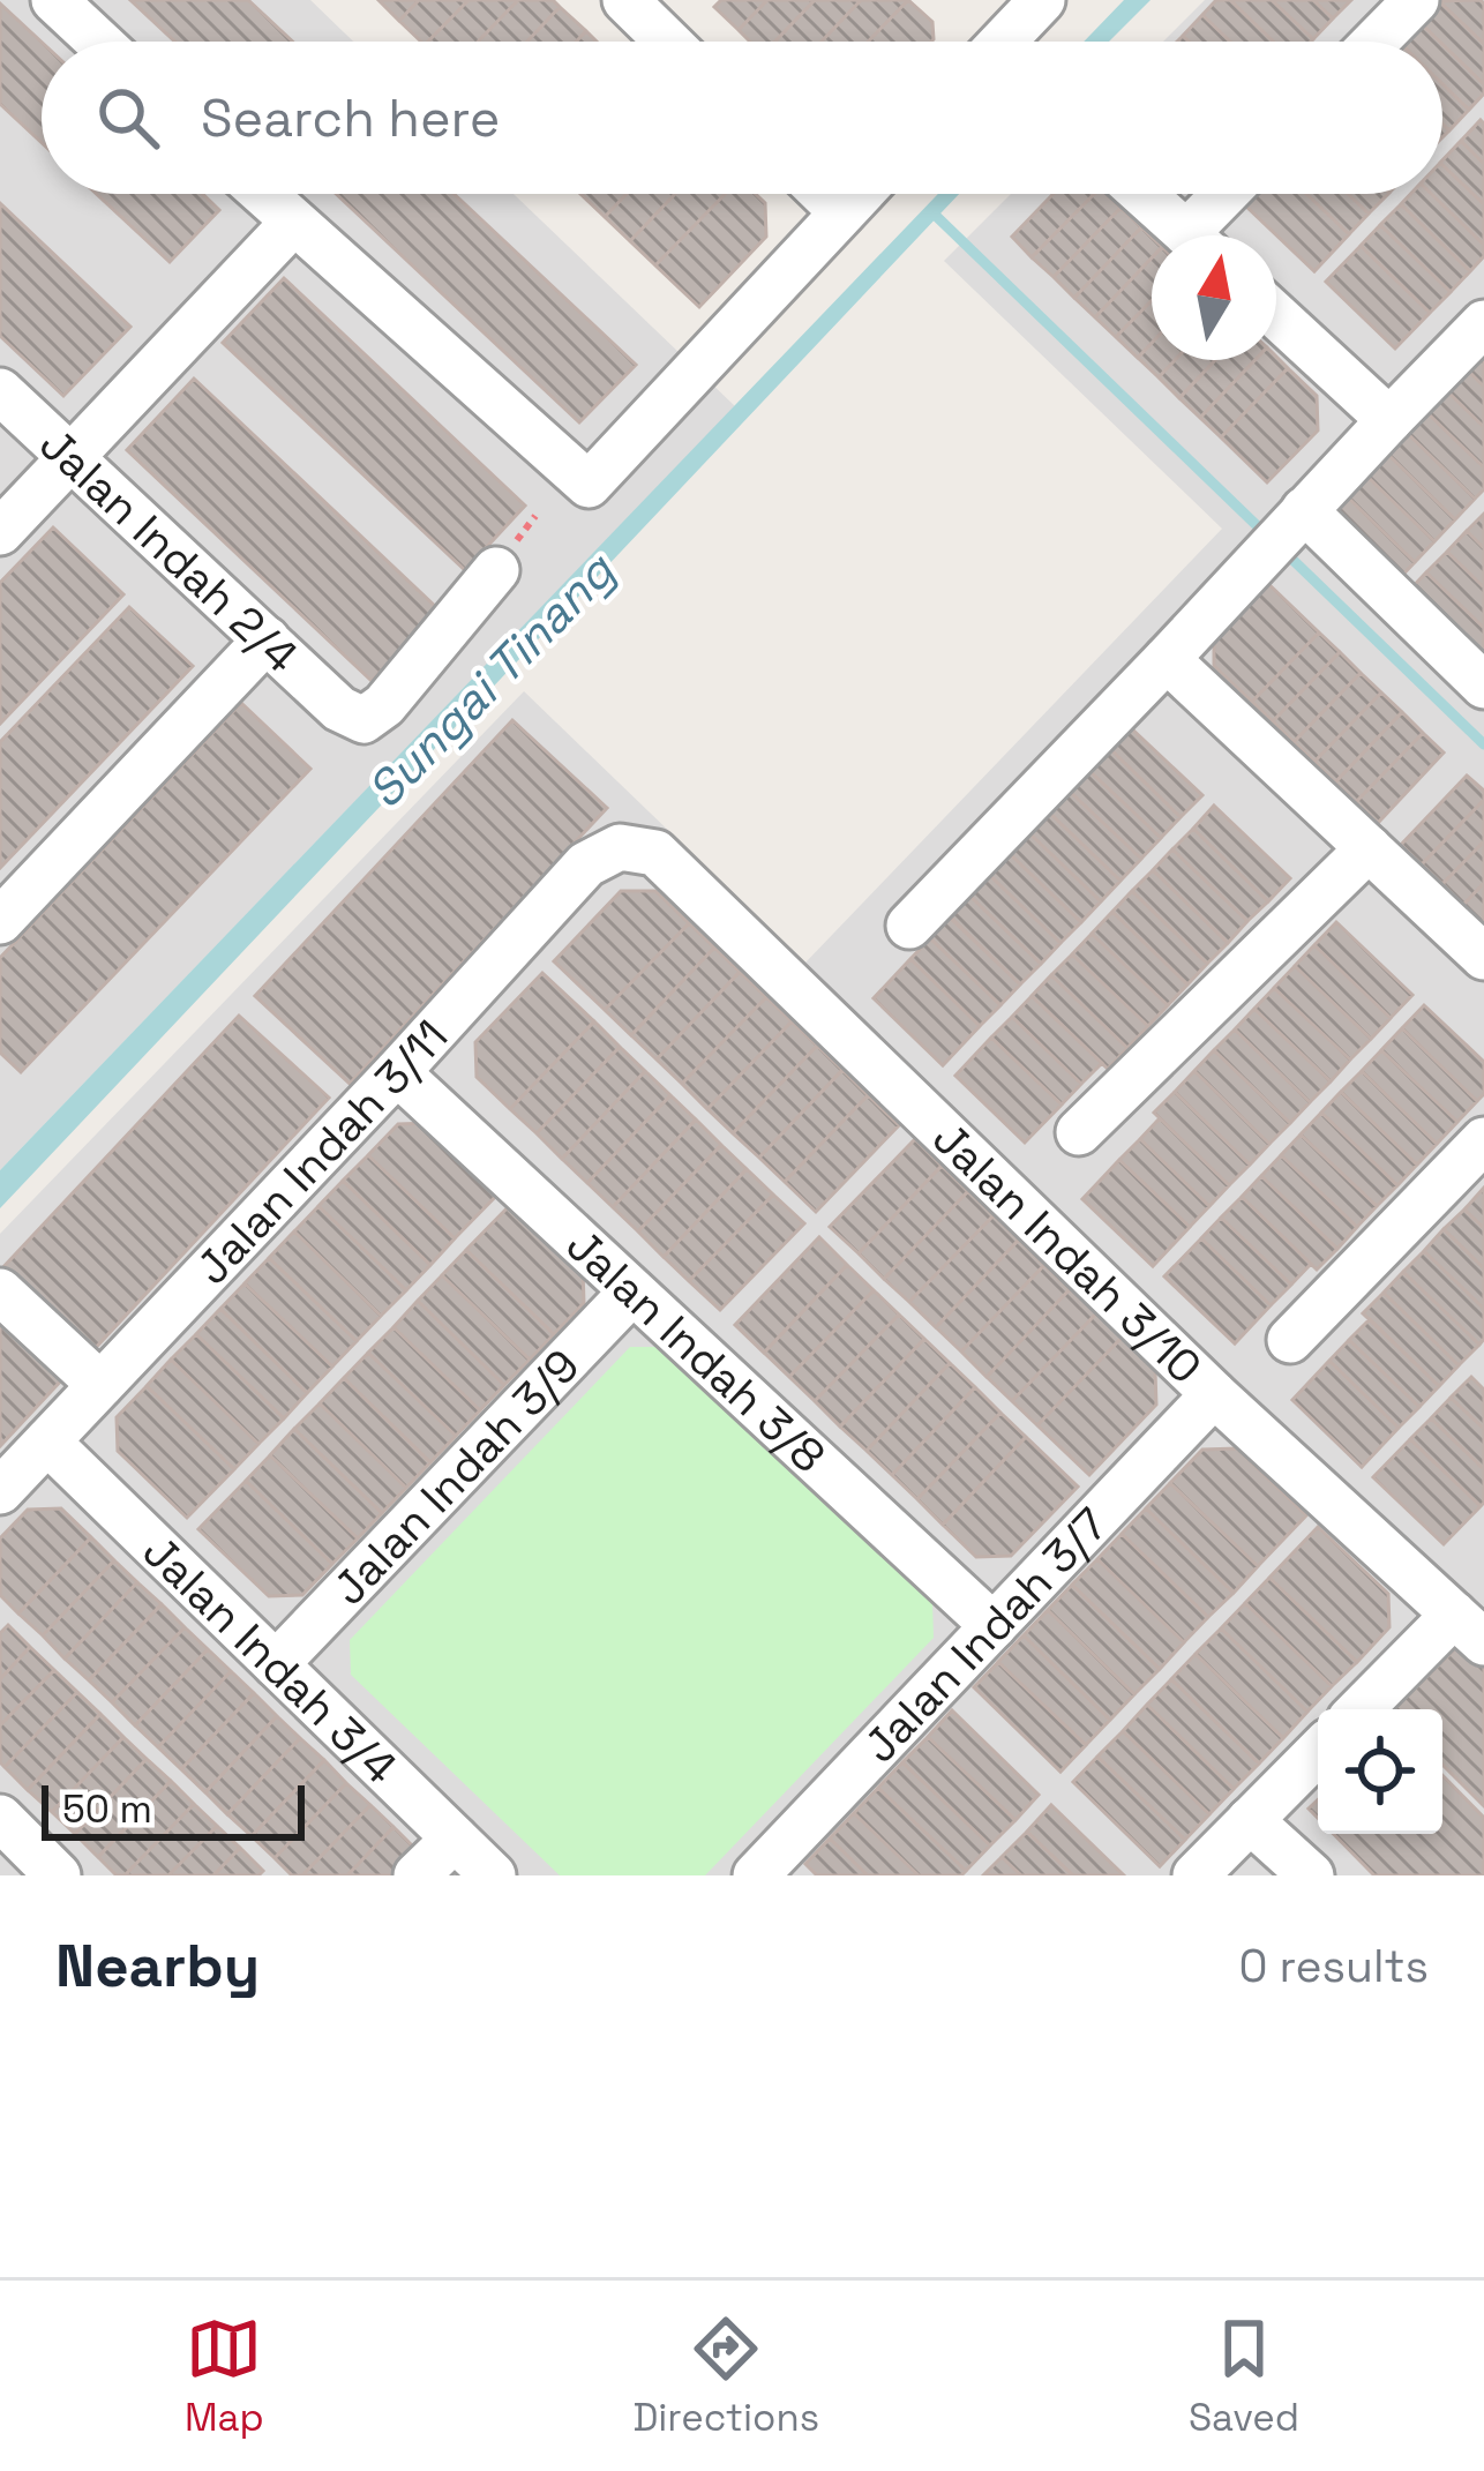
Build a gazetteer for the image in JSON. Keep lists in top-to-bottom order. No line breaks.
{"streets":{"street":["Jalan Indah 2/4","Jalan Indah 3/11","Jalan Indah 3/10","Jalan Indah 3/8","Jalan Indah 3/9","Jalan Indah 3/7","Jalan Indah 3/4"]},"crossings":[["Jalan Indah 3/11","Jalan Indah 3/10"],["Jalan Indah 3/11","Jalan Indah 3/8"],["Jalan Indah 3/11","Jalan Indah 3/4"],["Jalan Indah 3/10","Jalan Indah 3/7"],["Jalan Indah 3/8","Jalan Indah 3/9"],["Jalan Indah 3/8","Jalan Indah 3/7"],["Jalan Indah 3/9","Jalan Indah 3/4"]],"water":["Sungai Tinang"],"scale_bar":"50 m","north":"top","page":{"search":"Search here","scale":"50 m","heading":["Nearby","0 results"],"nav":["Map","Directions","Saved"]}}
